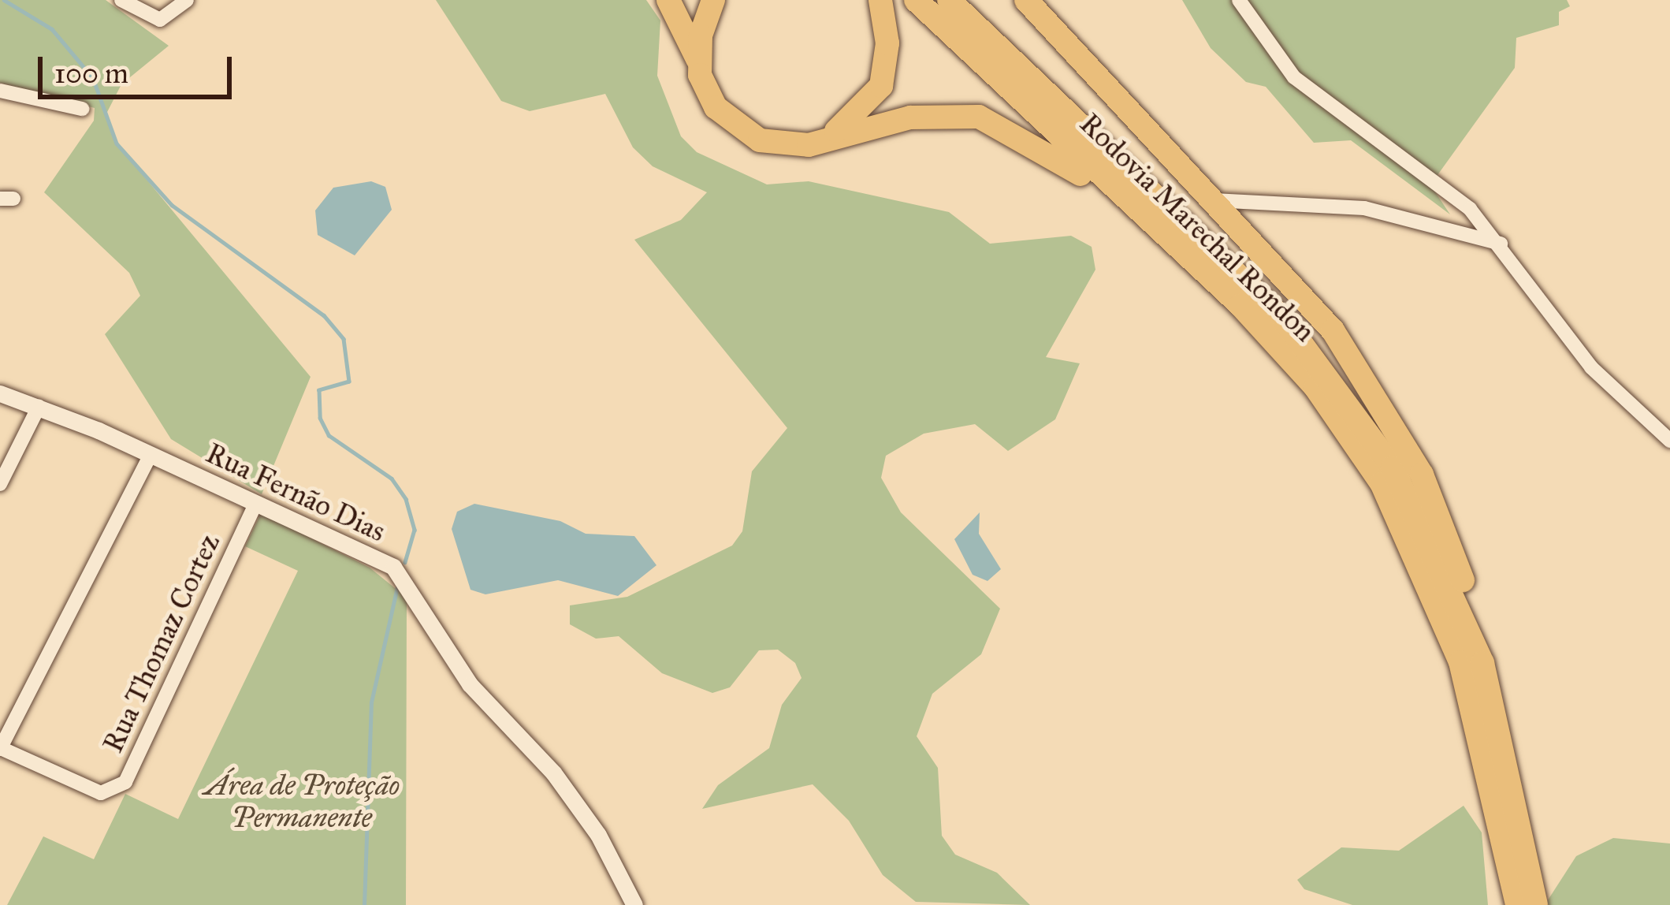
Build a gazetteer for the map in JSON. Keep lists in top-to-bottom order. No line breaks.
{"streets":{"highway":["Rodovia Marechal Rondon"],"street":["Rua Fernão Dias","Rua Thomaz Cortez"]},"crossings":[["Rua Fernão Dias","Rua Thomaz Cortez"]],"parks":["Área de Proteção Permanente"],"scale_bar":"100 m"}
